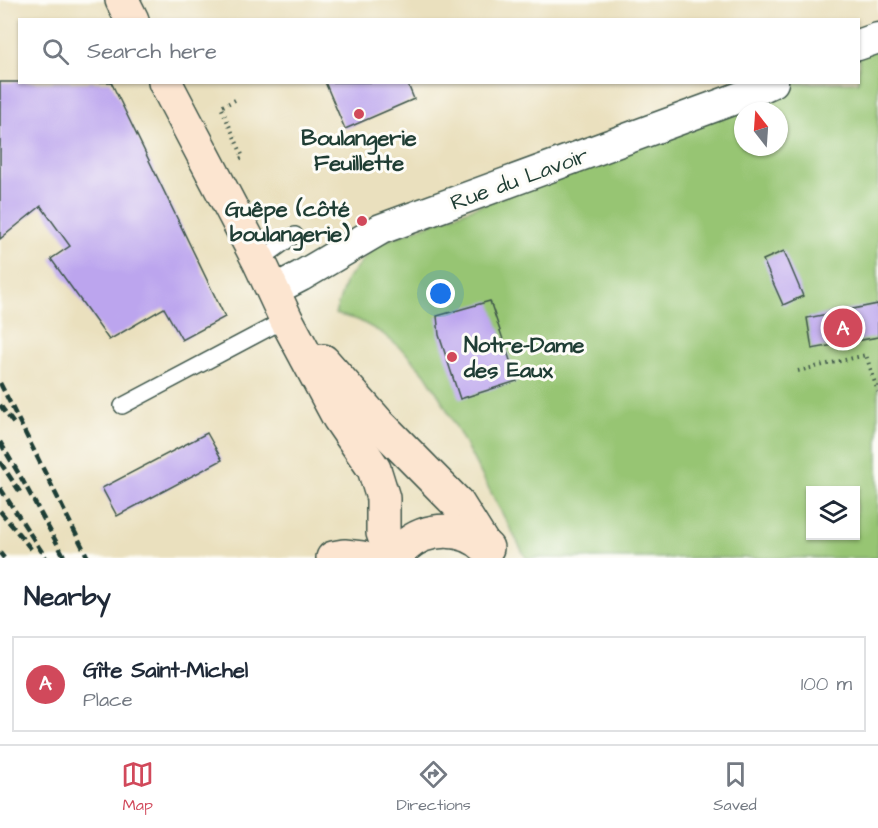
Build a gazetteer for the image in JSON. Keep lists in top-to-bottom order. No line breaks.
{"streets":{"street":["Rue du Lavoir"]},"places":["Boulangerie Feuillette","Guêpe (côté boulangerie)","Notre-Dame des Eaux"],"north":"top","page":{"search":"Search here","pins":"A","heading":"Nearby","list":[{"mark":"A","name":"Gîte Saint-Michel","note":"Place","value":"100 m"}],"nav":["Map","Directions","Saved"]}}
